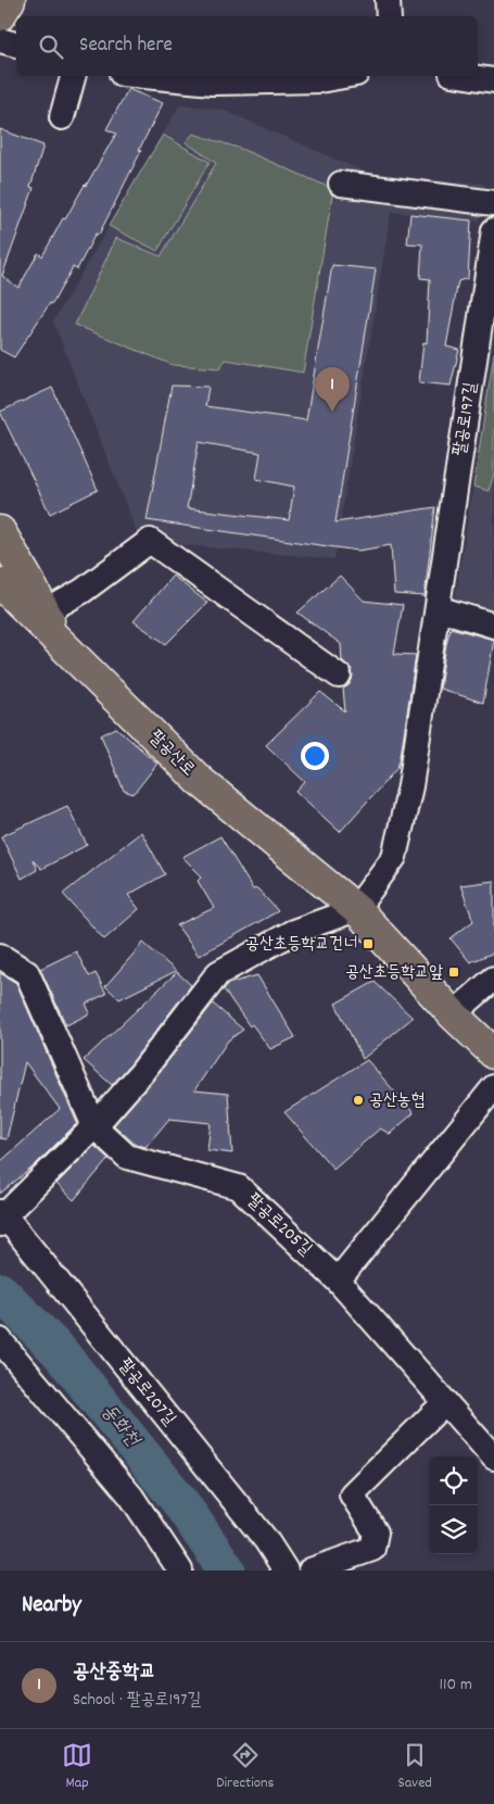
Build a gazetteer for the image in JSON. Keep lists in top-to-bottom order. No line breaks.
{"streets":{"main road":["팔공산로"],"street":["팔공로197길","팔공로205길","팔공로207길"]},"crossings":[["팔공로197길","팔공산로"]],"water":["동화천"],"places":{"transit":["공산초등학교건너","공산초등학교앞"],"other":["공산농협"]},"page":{"search":"Search here","pins":"1","heading":"Nearby","list":[{"mark":"1","name":"공산중학교","note":"School · 팔공로197길","value":"110 m"}],"nav":["Map","Directions","Saved"]}}
